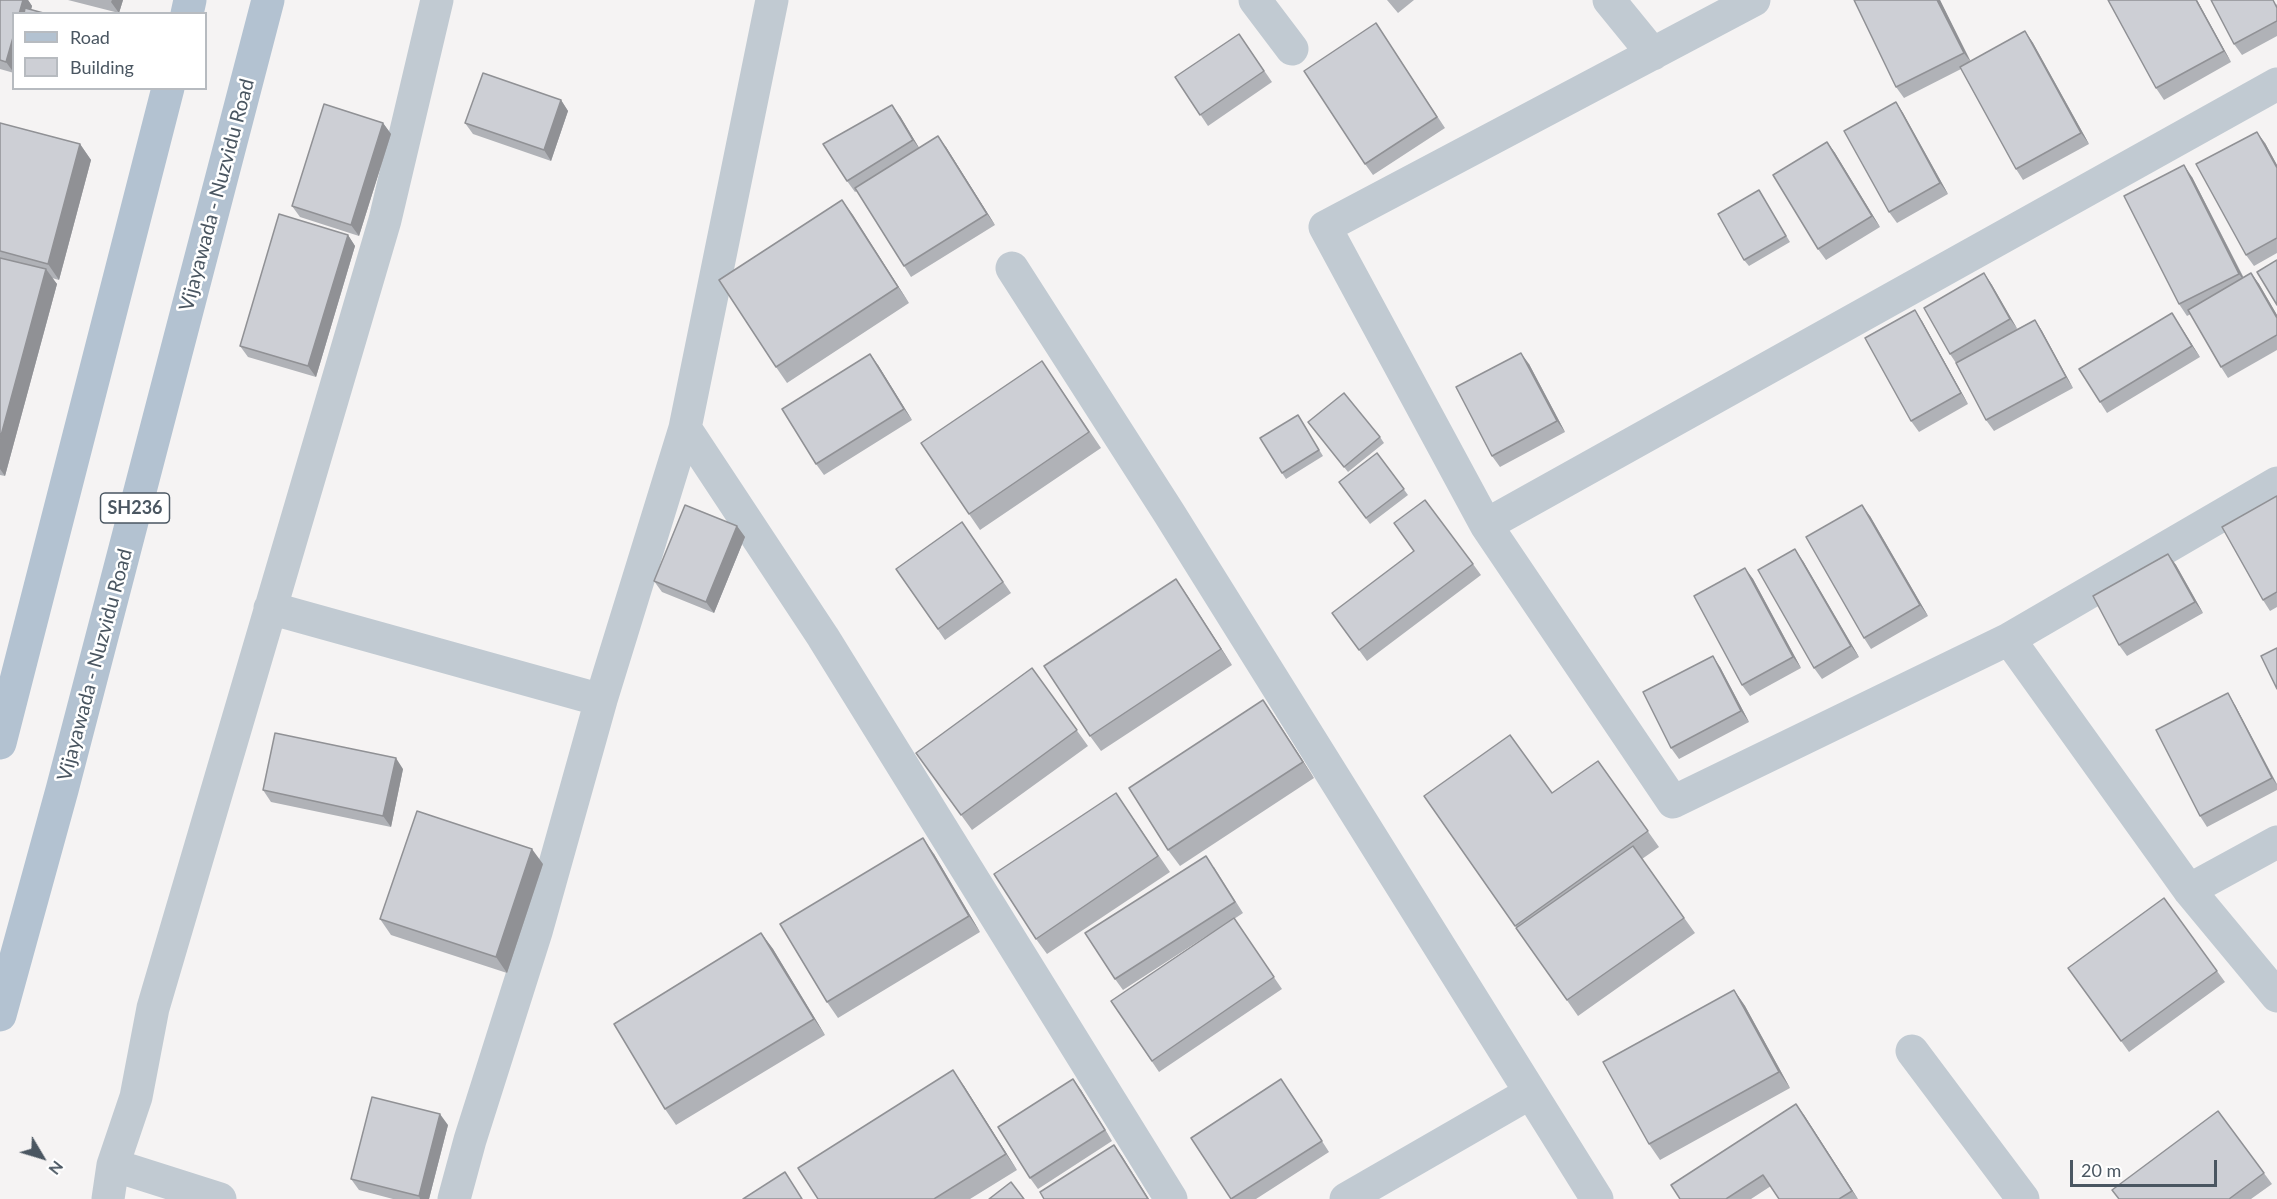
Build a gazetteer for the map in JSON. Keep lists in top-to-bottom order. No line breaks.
{"streets":{"main road":["Vijayawada - Nuzvidu Road","SH236"]},"legend":["Road","Building"],"scale_bar":"20 m","north":"bottom right"}
